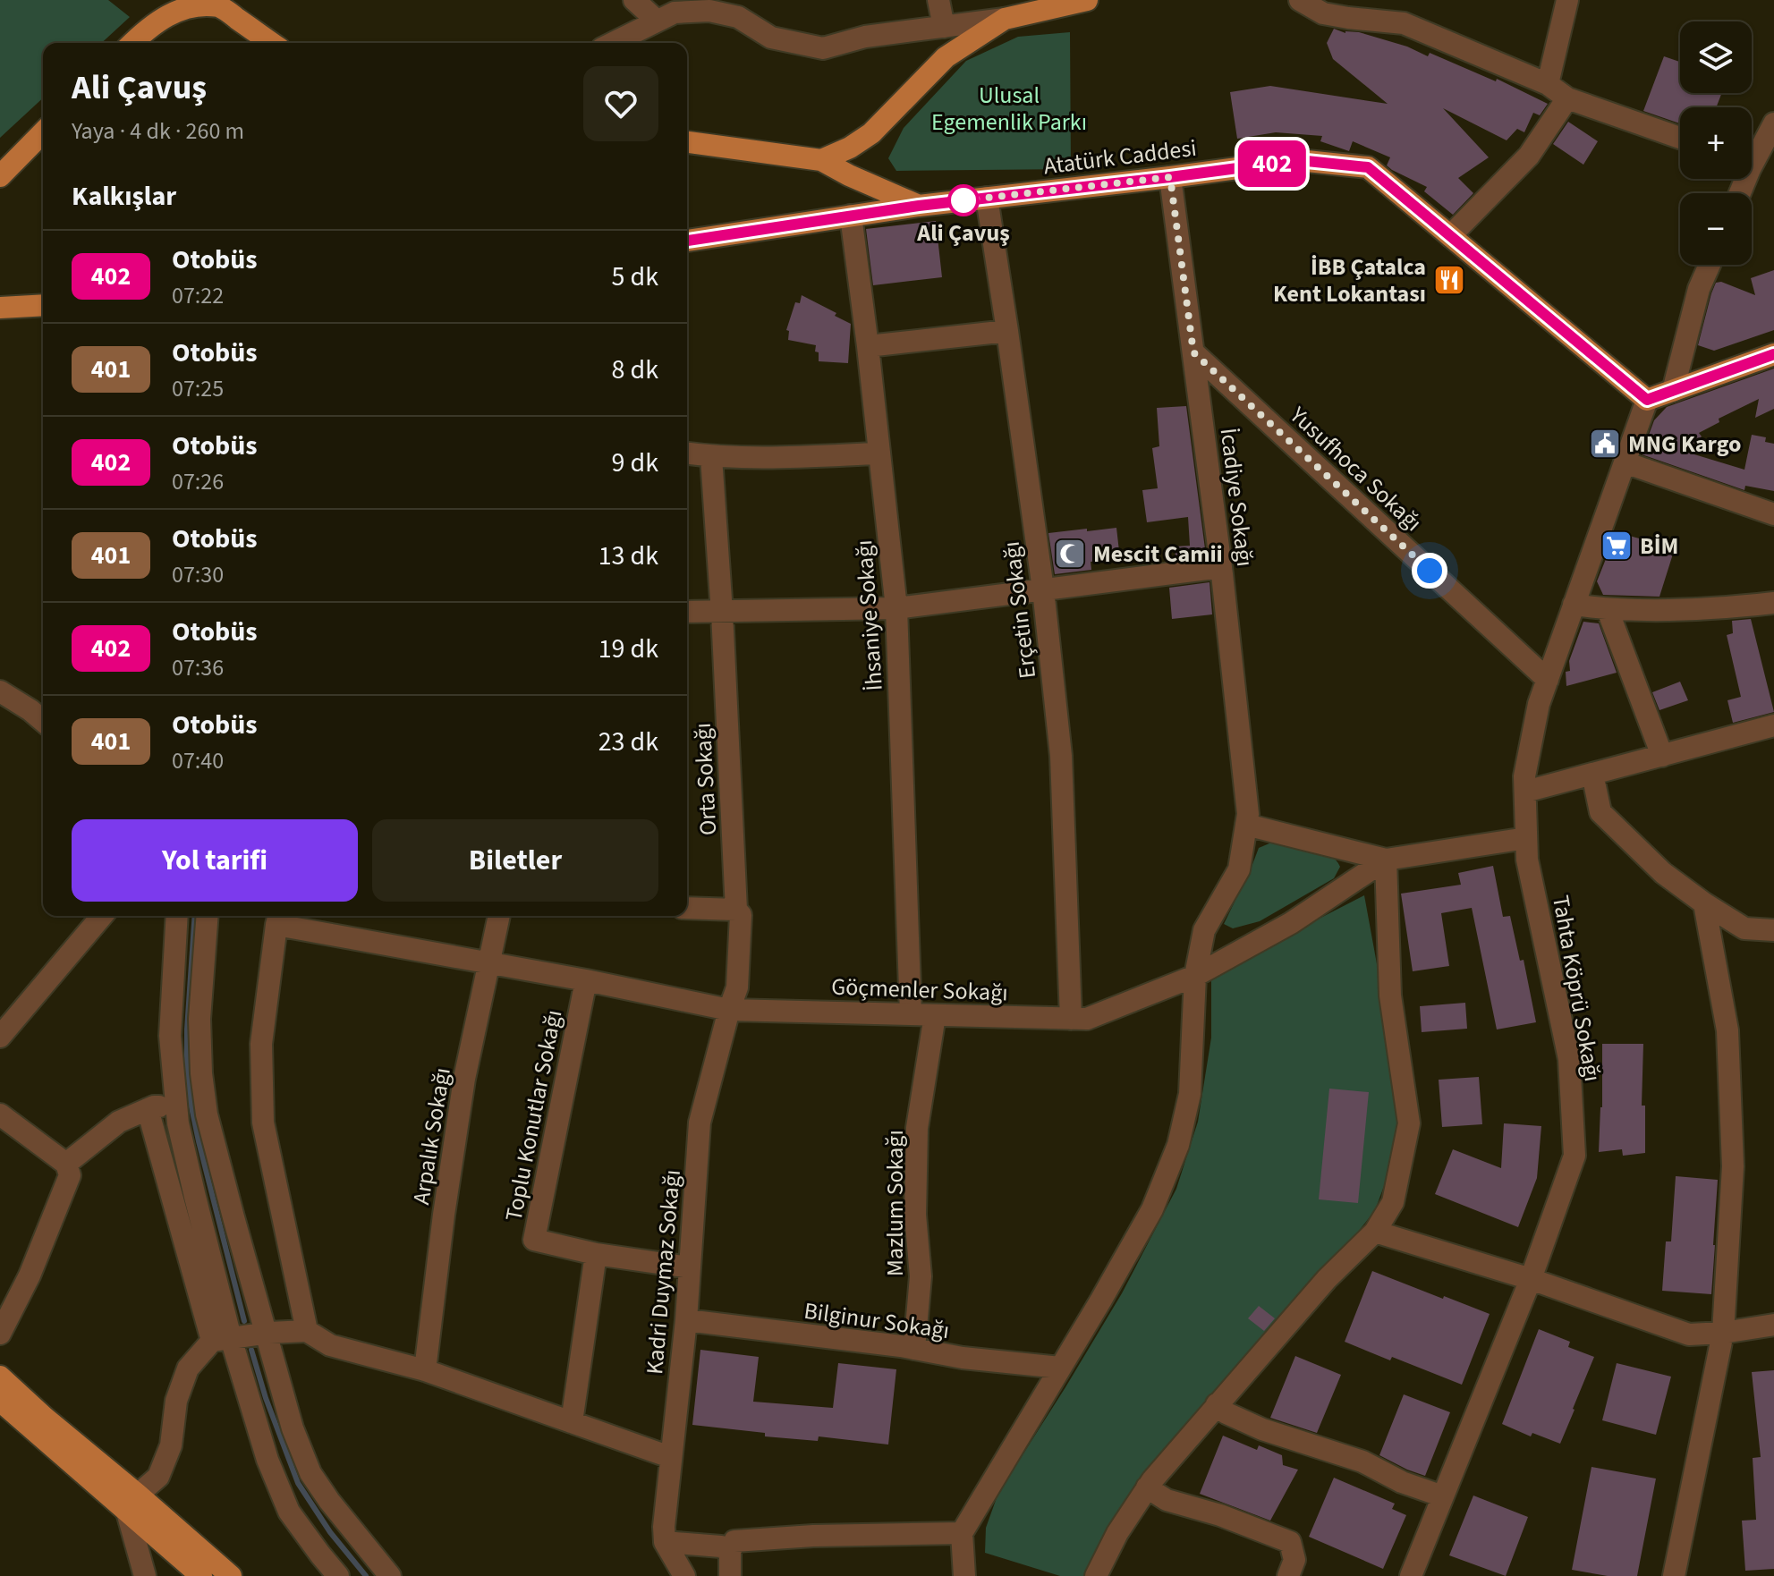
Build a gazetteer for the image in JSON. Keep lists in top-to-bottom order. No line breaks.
{"streets":{"main road":["Atatürk Caddesi"],"street":["Yusufhoca Sokağı","İcadiye Sokağı","Erçetin Sokağı","İhsaniye Sokağı","Orta Sokağı","Tahta Köprü Sokağı","Göçmenler Sokağı","Toplu Konutlar Sokağı","Arpalık Sokağı","Mazlum Sokağı","Kadri Duymaz Sokağı","Bilginur Sokağı"]},"crossings":[["Atatürk Caddesi","İcadiye Sokağı"],["Atatürk Caddesi","Erçetin Sokağı"],["Atatürk Caddesi","İhsaniye Sokağı"],["Atatürk Caddesi","Tahta Köprü Sokağı"],["Yusufhoca Sokağı","İcadiye Sokağı"],["Yusufhoca Sokağı","Tahta Köprü Sokağı"],["İcadiye Sokağı","Göçmenler Sokağı"],["İcadiye Sokağı","Bilginur Sokağı"],["Erçetin Sokağı","Göçmenler Sokağı"],["İhsaniye Sokağı","Göçmenler Sokağı"],["Orta Sokağı","Göçmenler Sokağı"],["Orta Sokağı","Kadri Duymaz Sokağı"],["Tahta Köprü Sokağı","Göçmenler Sokağı"],["Göçmenler Sokağı","Toplu Konutlar Sokağı"],["Göçmenler Sokağı","Arpalık Sokağı"],["Göçmenler Sokağı","Mazlum Sokağı"],["Göçmenler Sokağı","Kadri Duymaz Sokağı"],["Toplu Konutlar Sokağı","Kadri Duymaz Sokağı"],["Mazlum Sokağı","Bilginur Sokağı"],["Kadri Duymaz Sokağı","Bilginur Sokağı"]],"parks":["Ulusal Egemenlik Parkı"],"places":{"other":["Ali Çavuş"],"restaurant":["İBB Çatalca Kent Lokantası"],"public building":["MNG Kargo"],"supermarket":["BİM"],"mosque":["Mescit Camii"]},"lines":["bus line 402"],"page":{"on_map":"402","map_buttons":["+","−"],"heading":[["Ali Çavuş","Yaya · 4 dk · 260 m"],"Kalkışlar"],"list":[{"mark":"402","name":"Otobüs","note":"07:22","value":"5 dk"},{"mark":"401","name":"Otobüs","note":"07:25","value":"8 dk"},{"mark":"402","name":"Otobüs","note":"07:26","value":"9 dk"},{"mark":"401","name":"Otobüs","note":"07:30","value":"13 dk"},{"mark":"402","name":"Otobüs","note":"07:36","value":"19 dk"},{"mark":"401","name":"Otobüs","note":"07:40","value":"23 dk"}],"buttons":["Yol tarifi","Biletler"]}}
